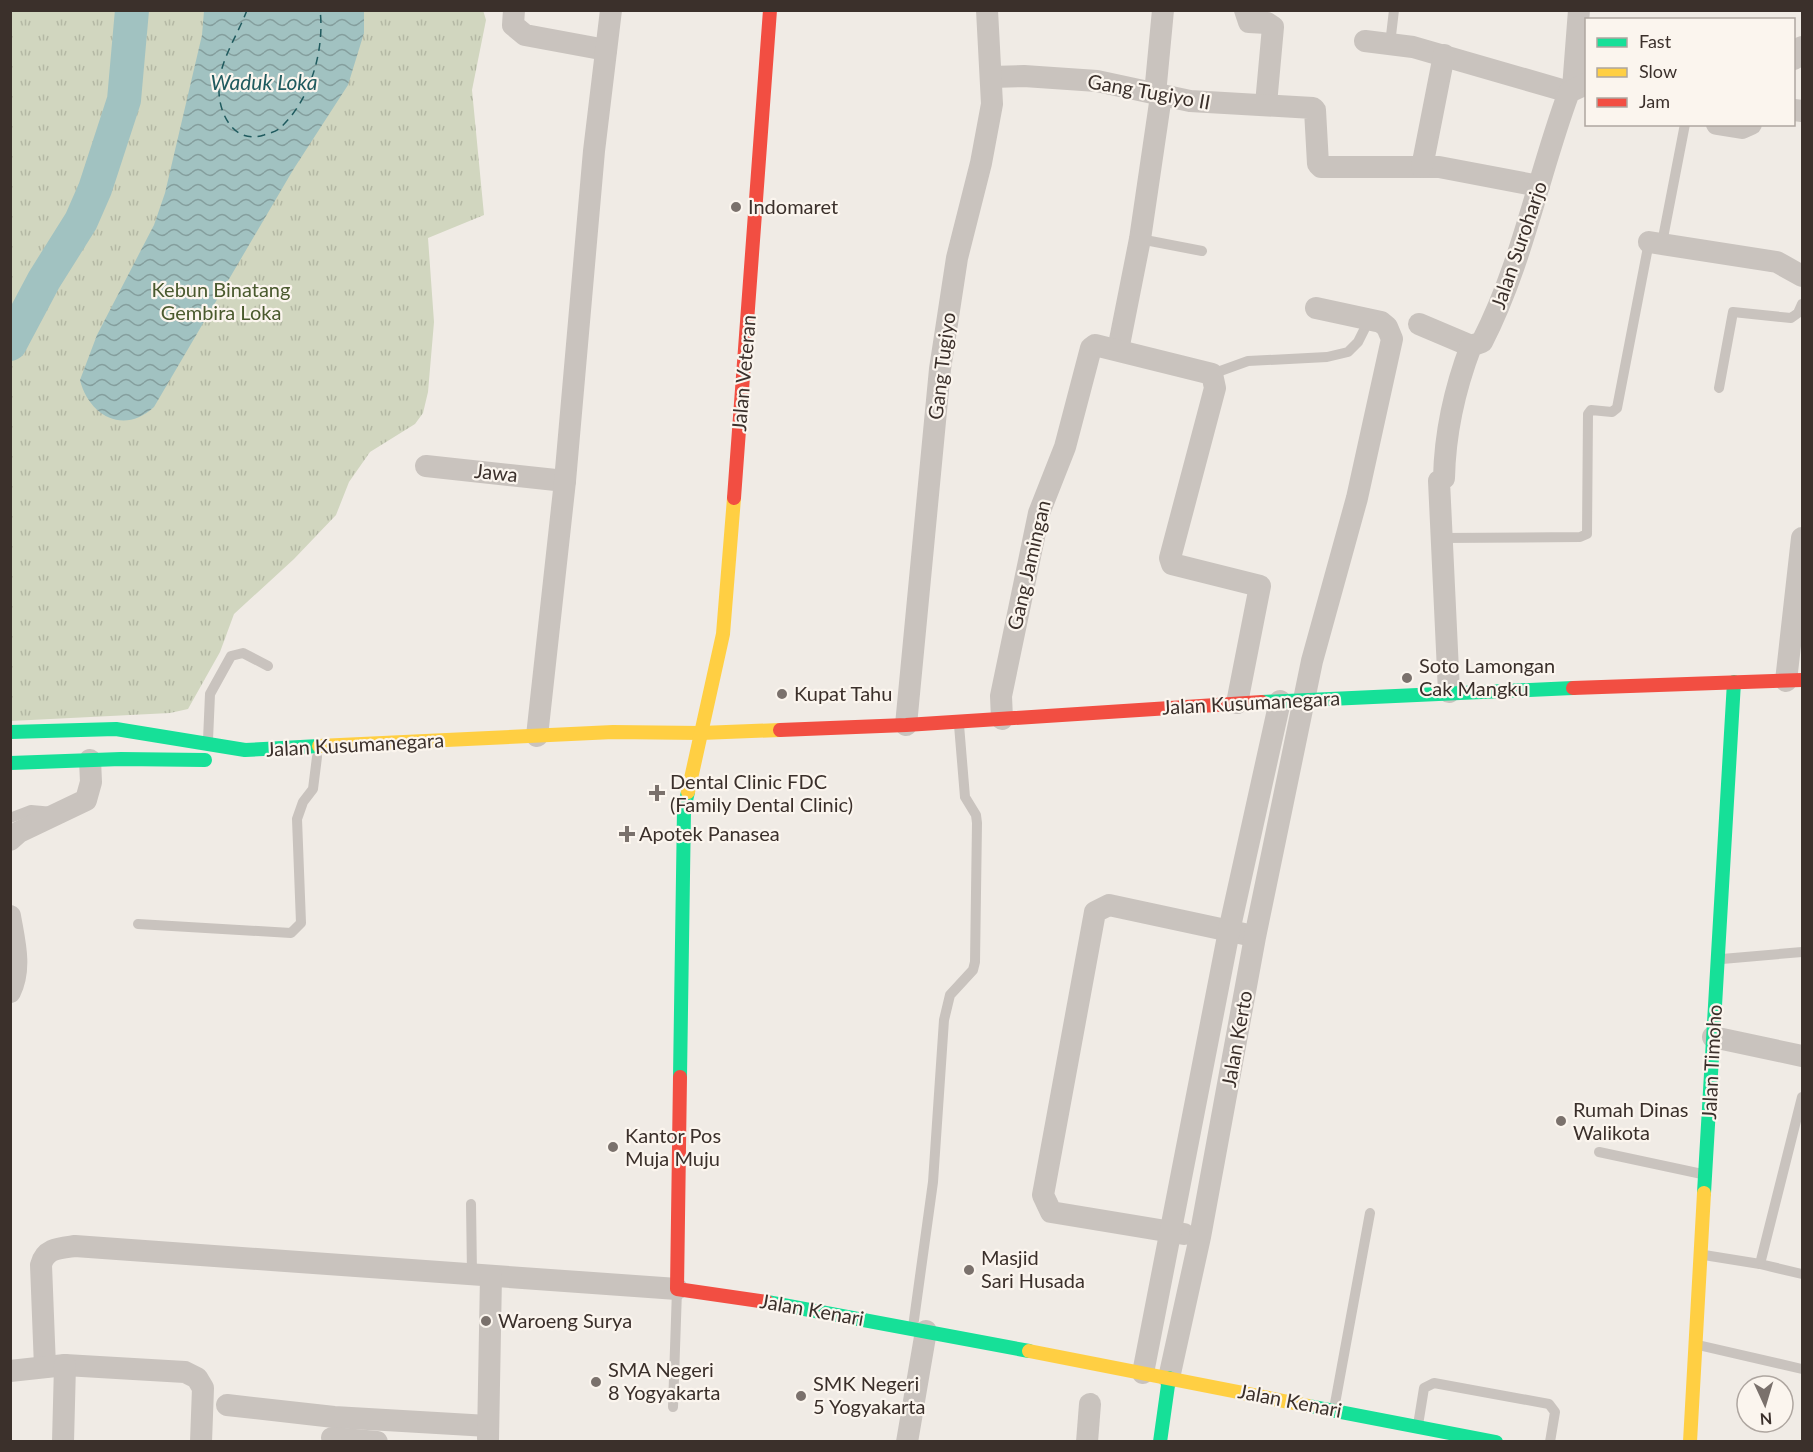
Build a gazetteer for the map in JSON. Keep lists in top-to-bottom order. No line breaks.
{"streets":{"main road":["Jalan Veteran","Jalan Kusumanegara","Jalan Timoho","Jalan Kenari"],"street":["Gang Tugiyo II","Jalan Suroharjo","Gang Tugiyo","Jawa","Gang Jamingan","Jalan Kerto"]},"crossings":[["Gang Tugiyo II","Gang Tugiyo"],["Jalan Suroharjo","Jalan Kusumanegara"],["Gang Tugiyo","Jalan Kusumanegara"],["Jalan Veteran","Jalan Kusumanegara"],["Gang Jamingan","Jalan Kusumanegara"],["Jalan Kusumanegara","Jalan Kerto"],["Jalan Kusumanegara","Jalan Timoho"],["Jalan Kerto","Jalan Kenari"]],"water":["Waduk Loka"],"parks":["Kebun Binatang Gembira Loka"],"places":{"other":["Indomaret","Soto Lamongan Cak Mangku","Kupat Tahu","Rumah Dinas Walikota","Kantor Pos Muja Muju","Masjid Sari Husada","Waroeng Surya","SMA Negeri 8 Yogyakarta","SMK Negeri 5 Yogyakarta"],"health":["Dental Clinic FDC (Family Dental Clinic)","Apotek Panasea"]},"legend":["Fast","Slow","Jam"],"north":"bottom"}
